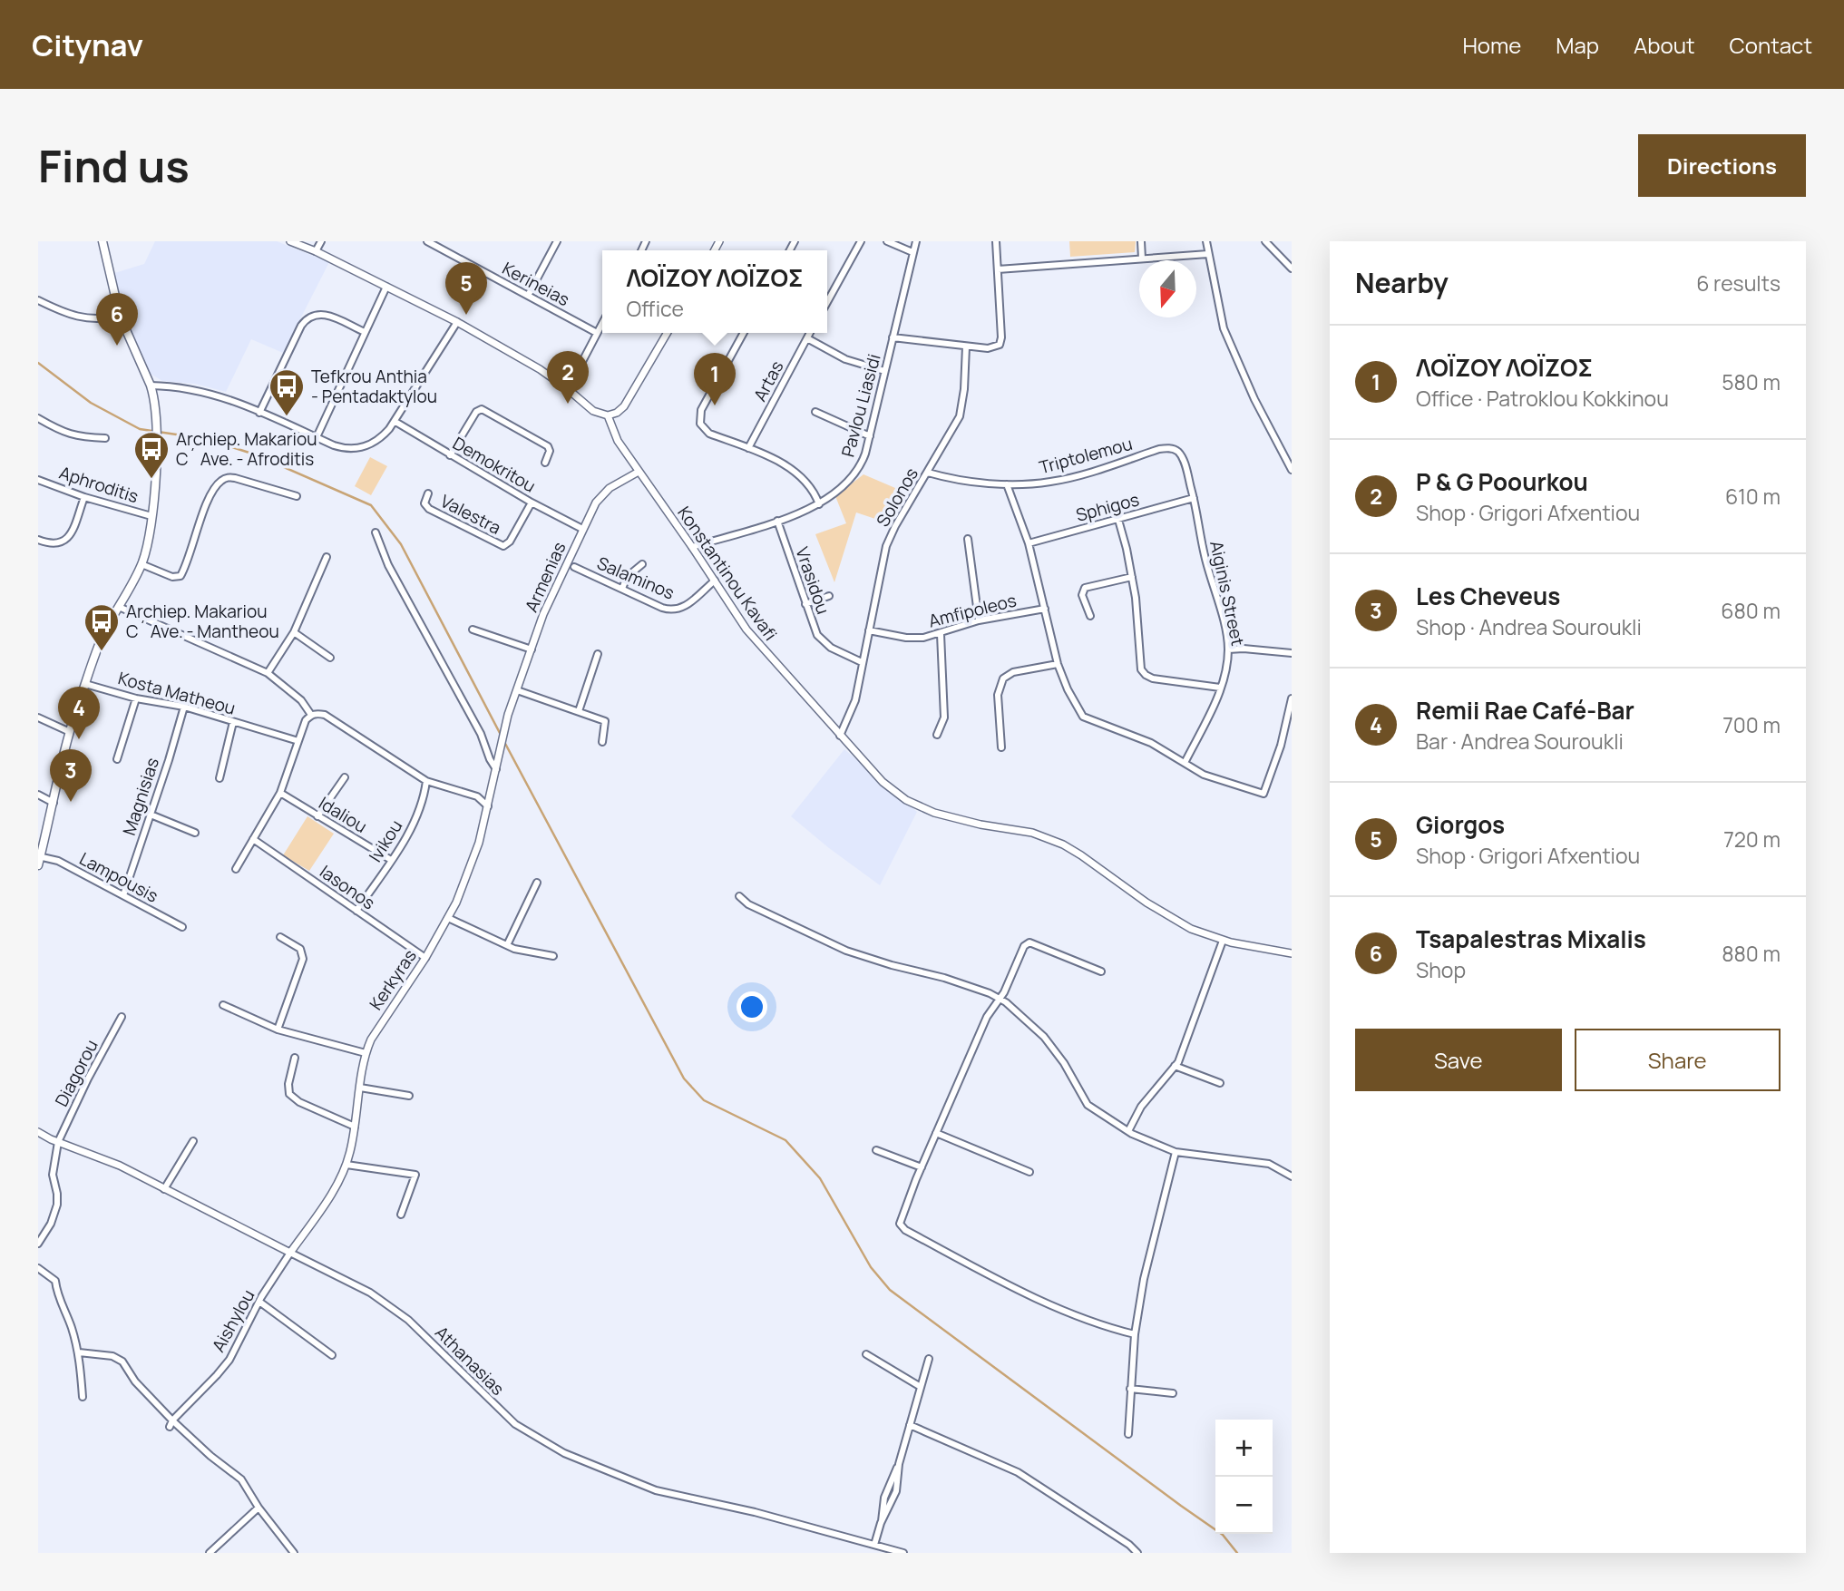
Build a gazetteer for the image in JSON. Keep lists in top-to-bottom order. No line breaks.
{"streets":{"street":["Kerineias","Artas","Pavlou Liasidi","Triptolemou","Demokritou","Aphroditis","Solonos","Sphigos","Valestra","Konstantinou Kavafi","Armenias","Salaminos","Vrasidou","Aiginis Street","Amfipoleos","Kosta Matheou","Magnisias","Idaliou","Ivikou","Lampousis","Iasonos","Kerkyras","Diagorou","Aishylou","Athanasias"]},"crossings":[["Pavlou Liasidi","Konstantinou Kavafi"],["Pavlou Liasidi","Vrasidou"],["Triptolemou","Solonos"],["Triptolemou","Aiginis Street"],["Demokritou","Valestra"],["Demokritou","Armenias"],["Solonos","Konstantinou Kavafi"],["Solonos","Vrasidou"],["Solonos","Amfipoleos"],["Sphigos","Aiginis Street"],["Konstantinou Kavafi","Armenias"],["Konstantinou Kavafi","Salaminos"],["Armenias","Kerkyras"],["Kosta Matheou","Magnisias"],["Magnisias","Lampousis"],["Idaliou","Ivikou"],["Ivikou","Iasonos"],["Iasonos","Kerkyras"],["Kerkyras","Aishylou"],["Kerkyras","Athanasias"],["Diagorou","Athanasias"],["Aishylou","Athanasias"]],"places":{"bus stop":["Tefkrou Anthia - Pentadaktylou","Archiep. Makariou C´ Ave. - Afroditis","Archiep. Makariou C´ Ave. - Mantheou"]},"north":"bottom","page":{"header":"Citynav","nav":["Home","Map","About","Contact"],"buttons":["Directions",["Save","Share"]],"title":"Find us","heading":["Nearby","6 results"],"popup":["ΛΟΪΖΟΥ ΛΟΪΖΟΣ","Office"],"pins":["5","6","2","1","4","3"],"list":[{"mark":"1","name":"ΛΟΪΖΟΥ ΛΟΪΖΟΣ","note":"Office · Patroklou Kokkinou","value":"580 m"},{"mark":"2","name":"P & G Poourkou","note":"Shop · Grigori Afxentiou","value":"610 m"},{"mark":"3","name":"Les Cheveus","note":"Shop · Andrea Souroukli","value":"680 m"},{"mark":"4","name":"Remii Rae Café-Bar","note":"Bar · Andrea Souroukli","value":"700 m"},{"mark":"5","name":"Giorgos","note":"Shop · Grigori Afxentiou","value":"720 m"},{"mark":"6","name":"Tsapalestras Mixalis","note":"Shop","value":"880 m"}],"map_buttons":["+","−"]}}
